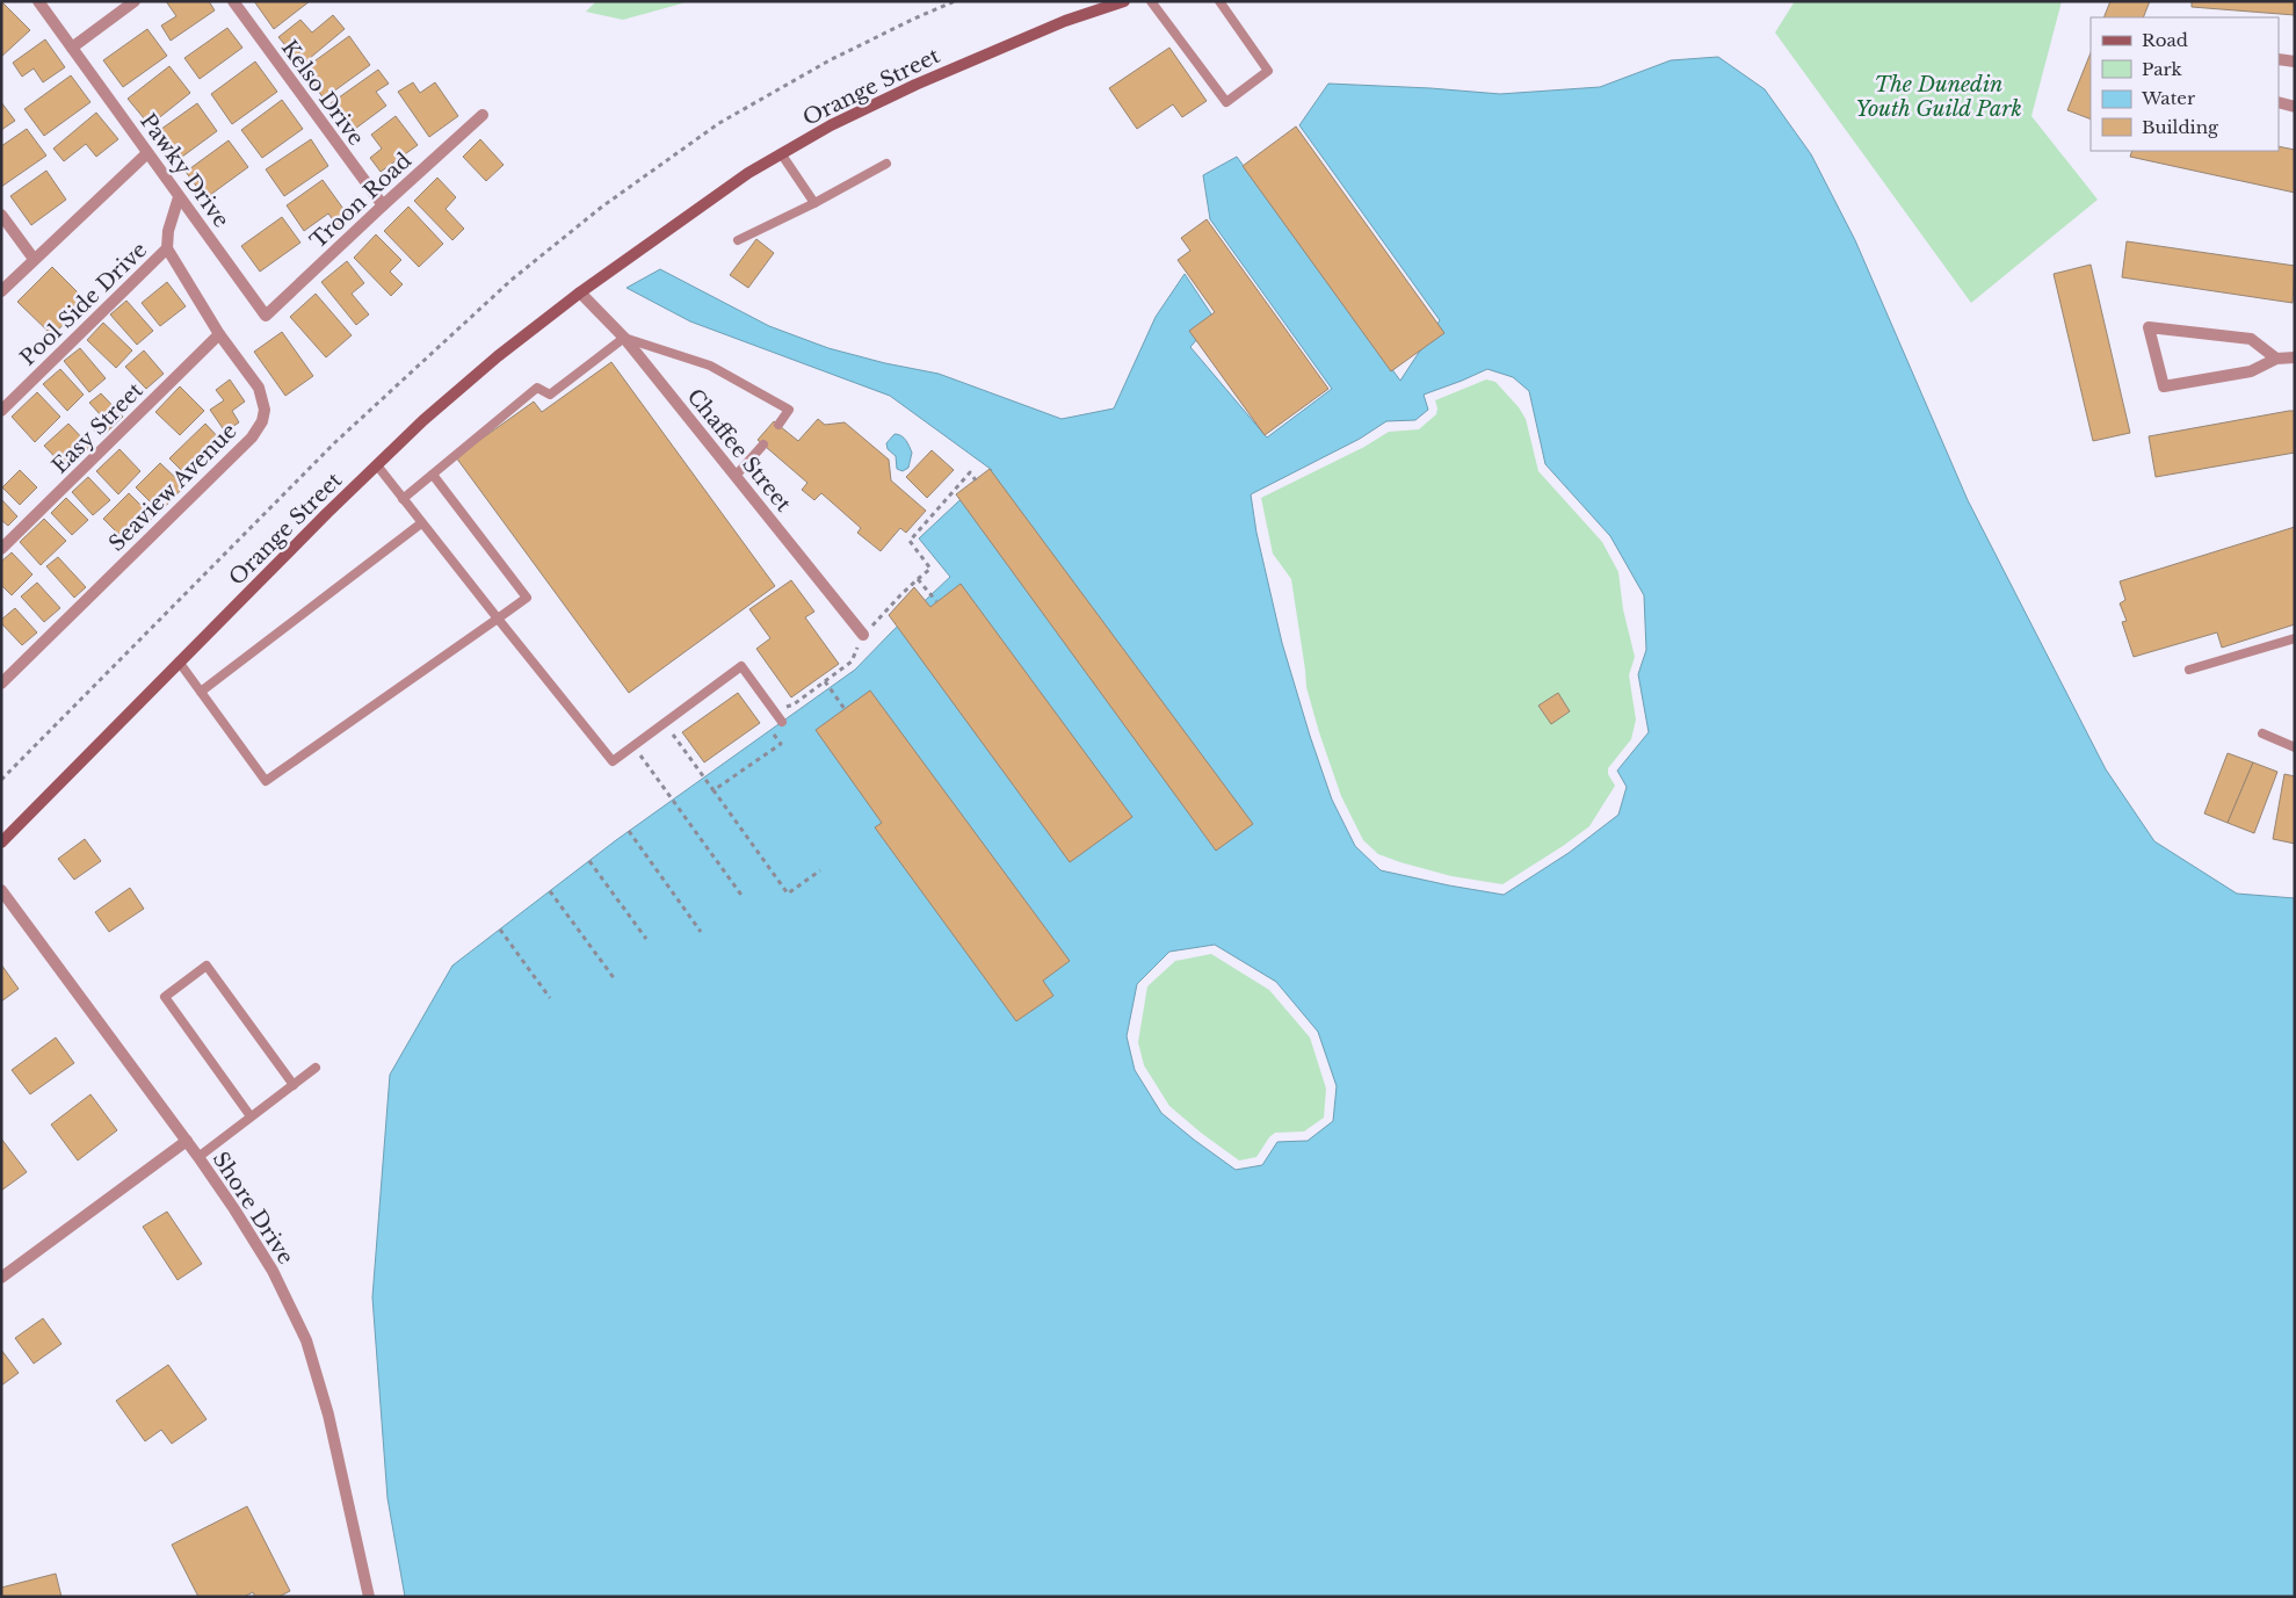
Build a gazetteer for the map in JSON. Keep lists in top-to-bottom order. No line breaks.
{"streets":{"street":["Orange Street","Kelso Drive","Pawky Drive","Troon Road","Pool Side Drive","Easy Street","Chaffee Street","Seaview Avenue","Shore Drive"]},"crossings":[["Orange Street","Chaffee Street"],["Kelso Drive","Troon Road"],["Pawky Drive","Troon Road"],["Pool Side Drive","Seaview Avenue"],["Easy Street","Seaview Avenue"]],"parks":["The Dunedin Youth Guild Park"],"legend":["Road","Park","Water","Building"]}
